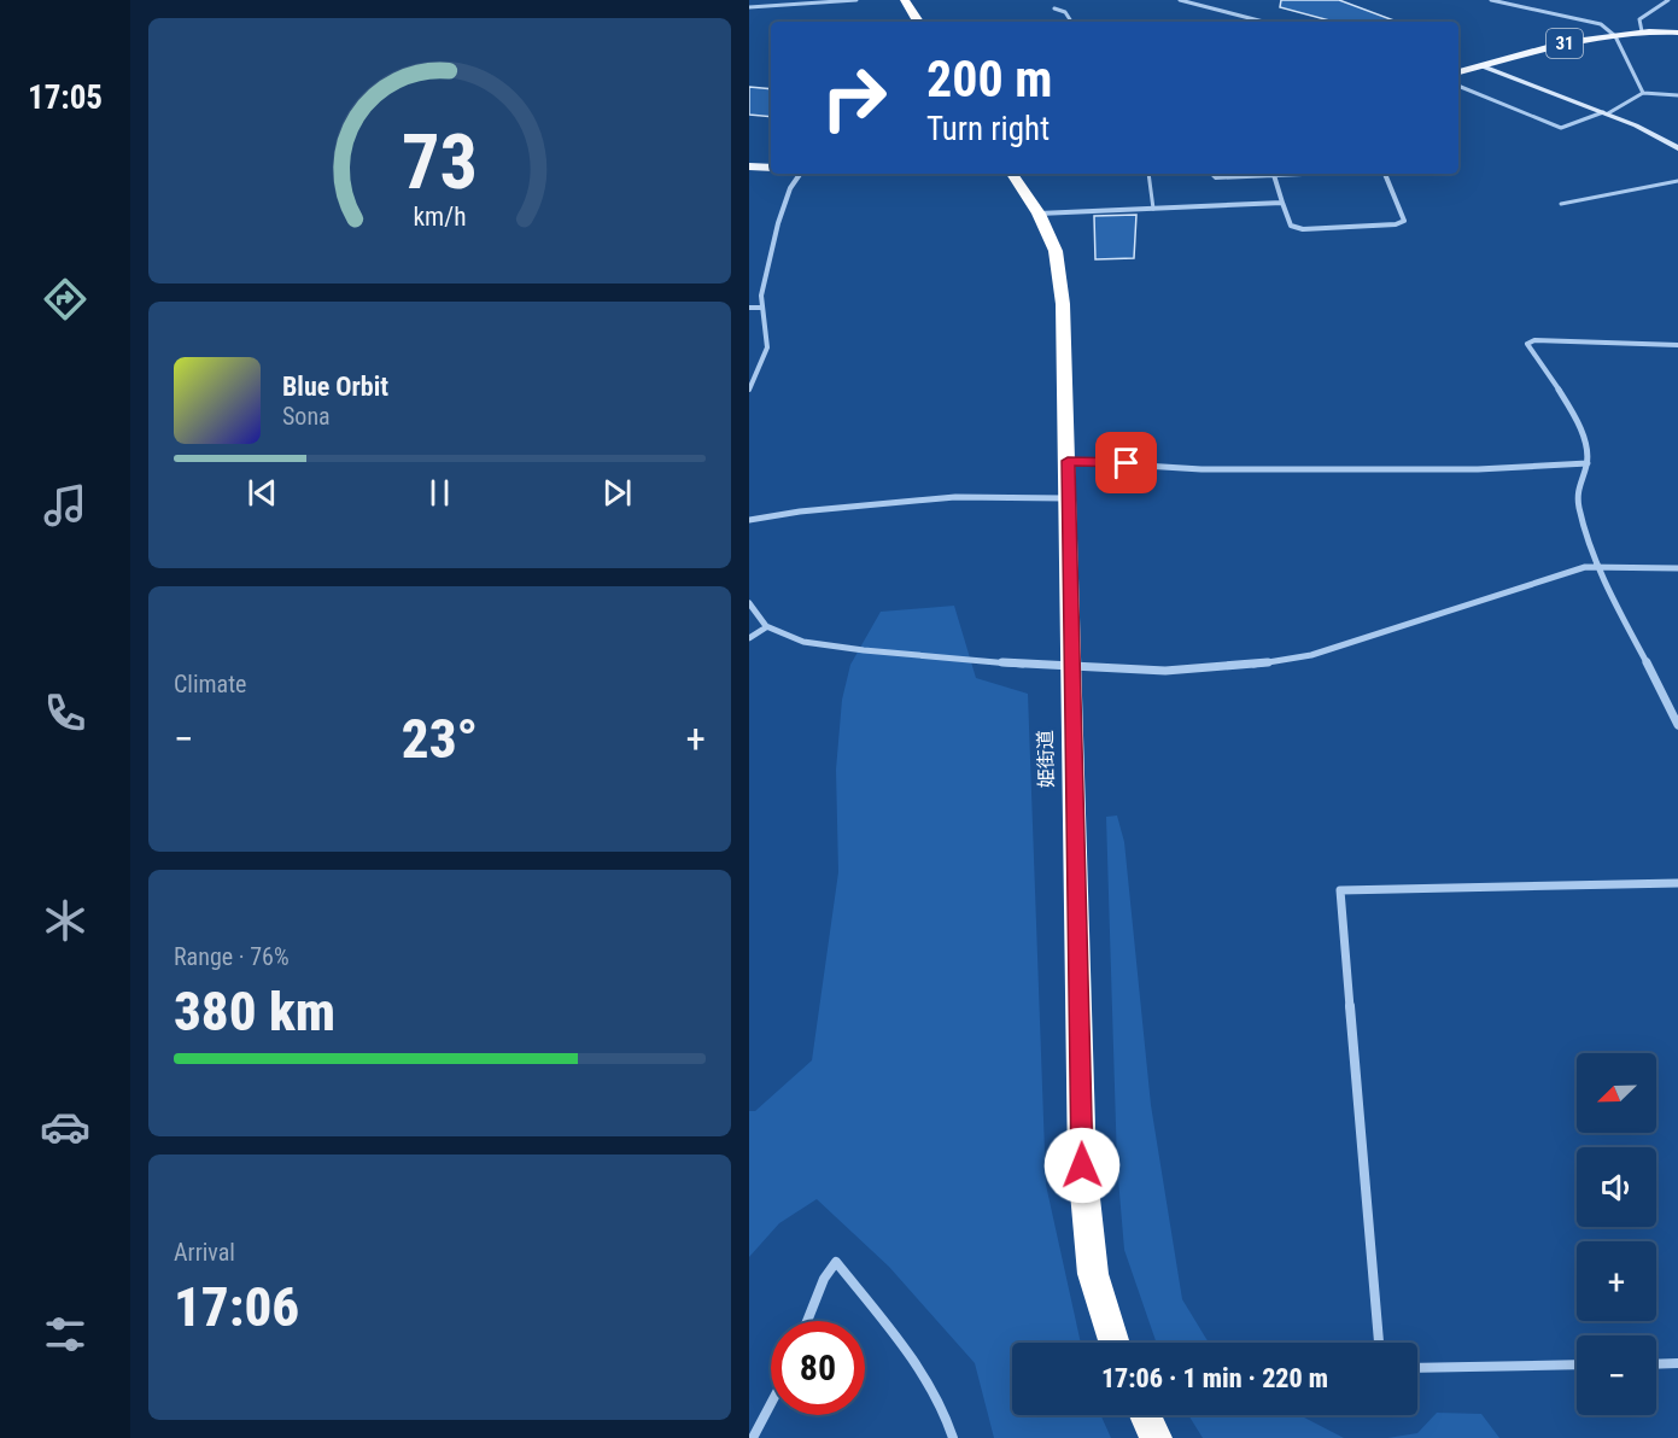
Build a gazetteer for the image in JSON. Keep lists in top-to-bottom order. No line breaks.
{"streets":{"highway":["姫街道"],"main road":["31"]},"north":"bottom left","page":{"tabs":"17:05","turn":["200 m","Turn right"],"song":["Blue Orbit","Sona"],"tile":["Climate",["Range · 76%","380 km"],["Arrival","17:06"]],"heat":["−","23°","+"],"map_buttons":["+","−"],"limit":"80","trip":"17:06 · 1 min · 220 m","gauge":["73","km/h"]}}
